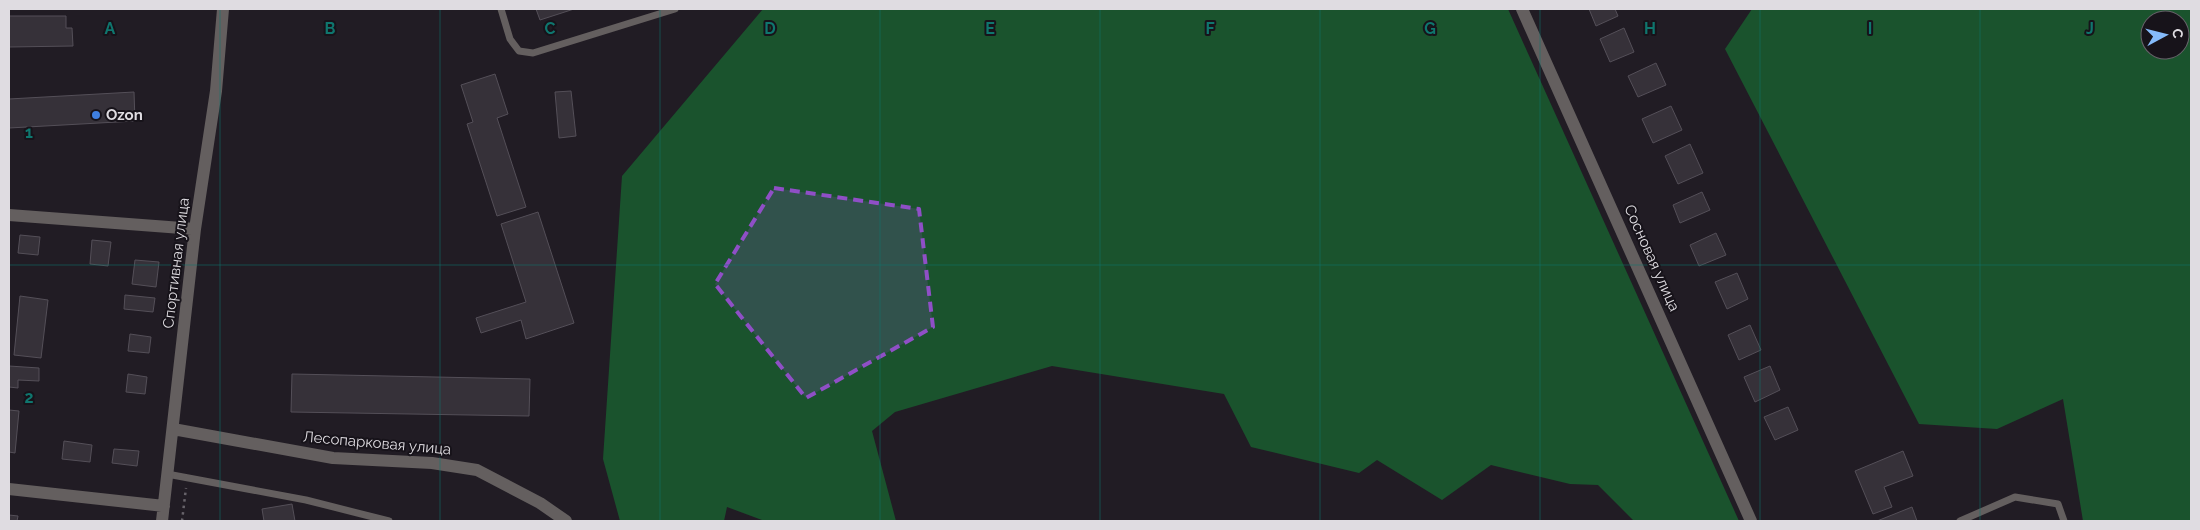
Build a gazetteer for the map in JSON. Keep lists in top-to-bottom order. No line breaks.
{"streets":{"street":["Сосновая улица","Спортивная улица","Лесопарковая улица"]},"crossings":[["Спортивная улица","Лесопарковая улица"]],"places":["Ozon"],"north":"right","grid":{"columns":["A","B","C","D","E","F","G","H","I","J"],"rows":["1","2"]}}
